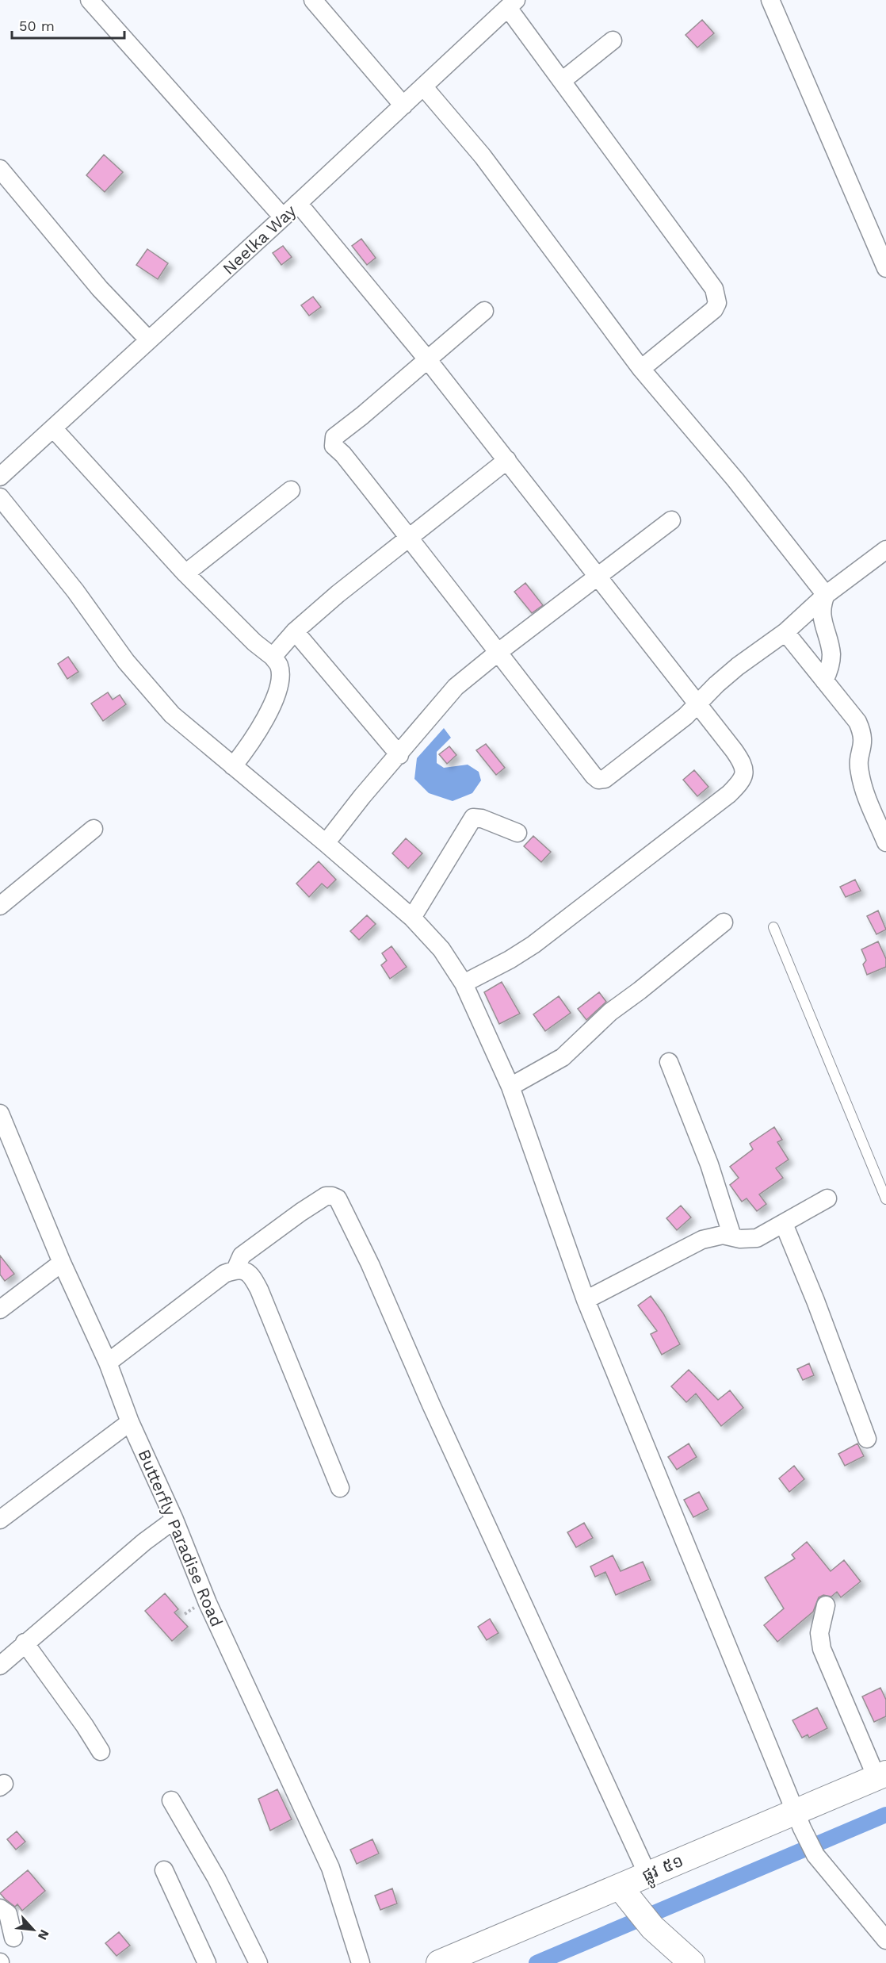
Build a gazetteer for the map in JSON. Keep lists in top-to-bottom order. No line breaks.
{"streets":{"main road":["ផ្លូវ ៥១"],"street":["Neelka Way","Butterfly Paradise Road"]},"scale_bar":"50 m","north":"bottom right"}
